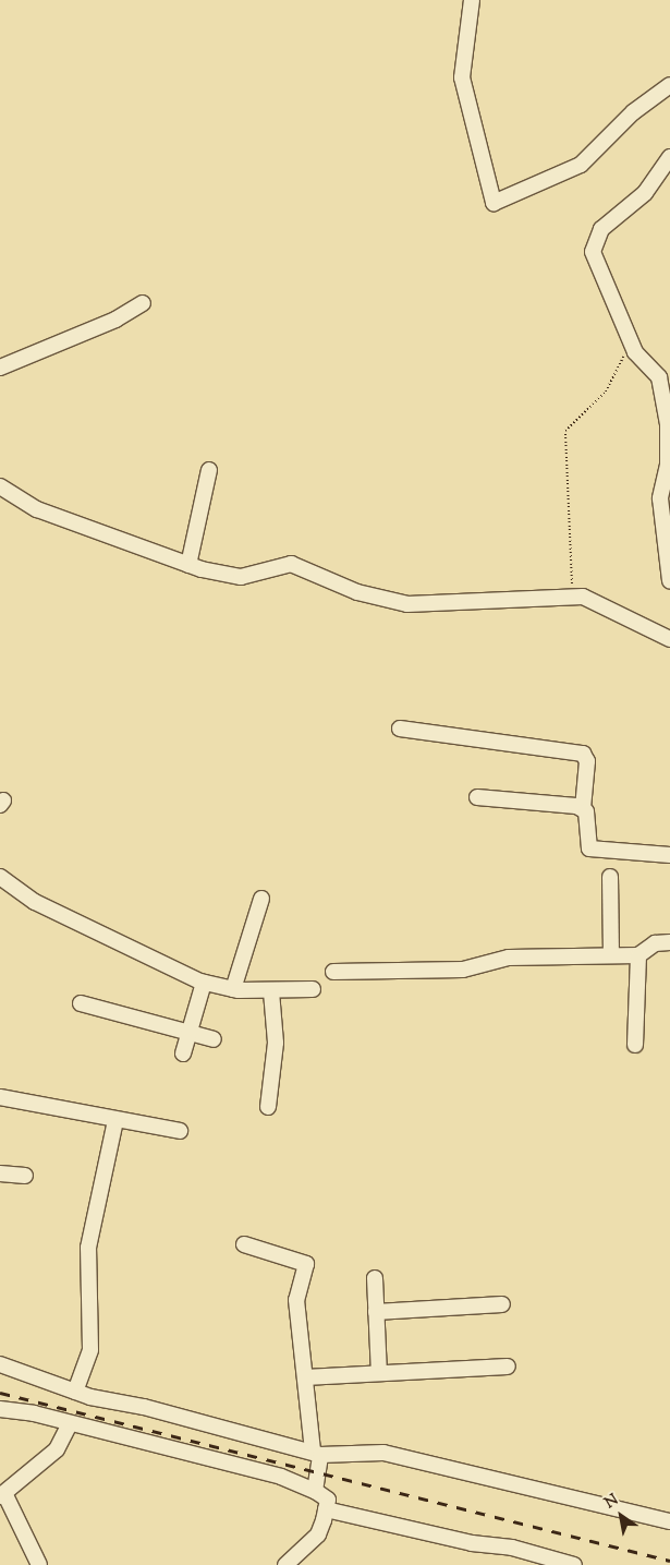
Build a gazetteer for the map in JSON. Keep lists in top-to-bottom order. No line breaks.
{"north":"top left"}
